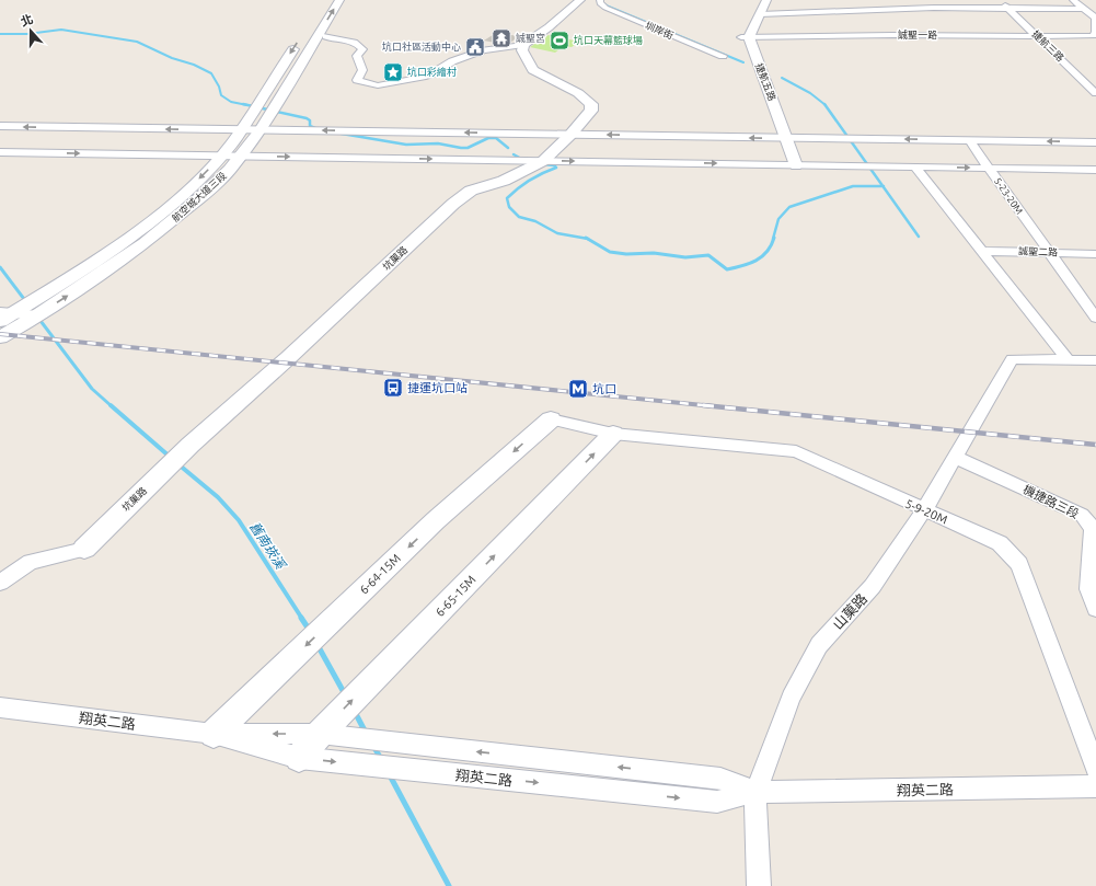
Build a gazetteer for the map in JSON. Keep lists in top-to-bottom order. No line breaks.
{"streets":{"street":["圳岸街","誠聖一路","捷航三路","捷航五路","5-23-20M","航空城大道三段","誠聖二路","坑菓路","機捷路三段","5-9-20M","6-64-15M","6-65-15M","山菓路","翔英二路"]},"crossings":[["誠聖一路","捷航三路"],["誠聖一路","捷航五路"],["5-23-20M","誠聖二路"],["機捷路三段","山菓路"],["5-9-20M","6-64-15M"],["5-9-20M","6-65-15M"],["5-9-20M","山菓路"],["6-64-15M","翔英二路"],["6-65-15M","翔英二路"],["山菓路","翔英二路"]],"one_way":["6-64-15M","6-65-15M"],"water":["舊南崁溪"],"places":{"temple":["誠聖宮"],"sports":["坑口天幕籃球場"],"public building":["坑口社區活動中心"],"place":["坑口彩繪村"],"bus stop":["捷運坑口站"],"metro station":["坑口"]},"north":"top"}
